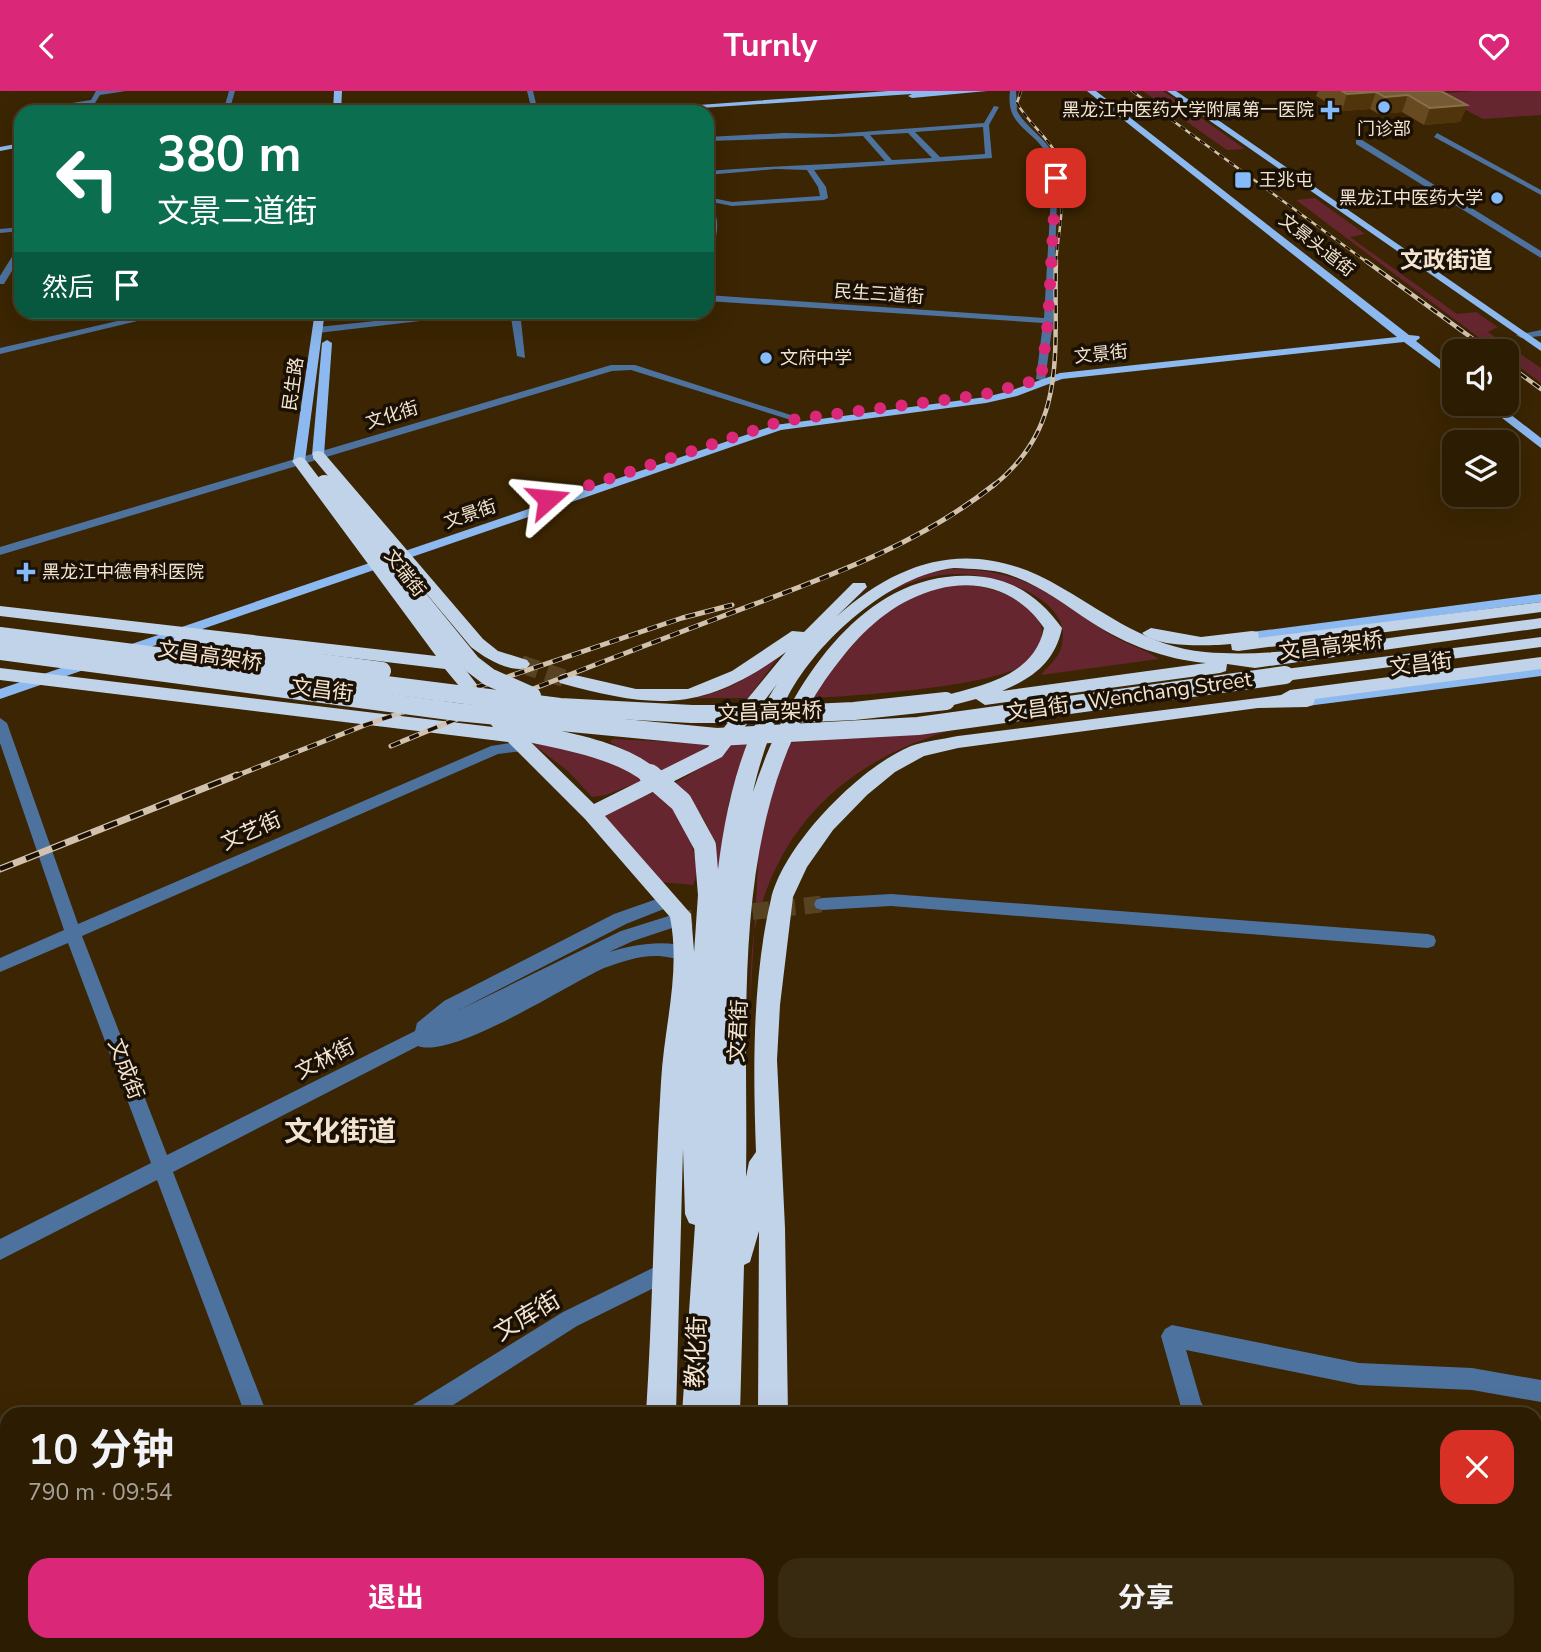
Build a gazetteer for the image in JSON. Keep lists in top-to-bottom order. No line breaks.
{"streets":{"highway":["文瑞街","文昌高架桥","文昌街","文昌街 - Wenchang Street","文君街","教化街"],"main road":["文景头道街","文景街","民生路"],"street":["民生三道街","文化街","文艺街","文林街","文成街","文库街"]},"crossings":[["文景头道街","文景街"],["文景街","文化街"],["文景街","文瑞街"],["文景街","文昌街"],["民生路","文化街"],["民生路","文瑞街"],["文化街","文瑞街"],["文瑞街","文昌街"],["文瑞街","文艺街"],["文昌街","文昌街 - Wenchang Street"],["文昌街","文艺街"],["文昌街 - Wenchang Street","文君街"],["文艺街","文成街"],["文林街","文成街"]],"districts":["文政街道","文化街道"],"places":{"other":["门诊部","黑龙江中医药大学","文府中学"],"health":["黑龙江中医药大学附属第一医院","黑龙江中德骨科医院"],"transit":["王兆屯"]},"page":{"header":"Turnly","turn":["380 m","文景二道街"],"then":"然后","heading":["10 分钟","790 m · 09:54"],"buttons":["退出","分享"]}}
